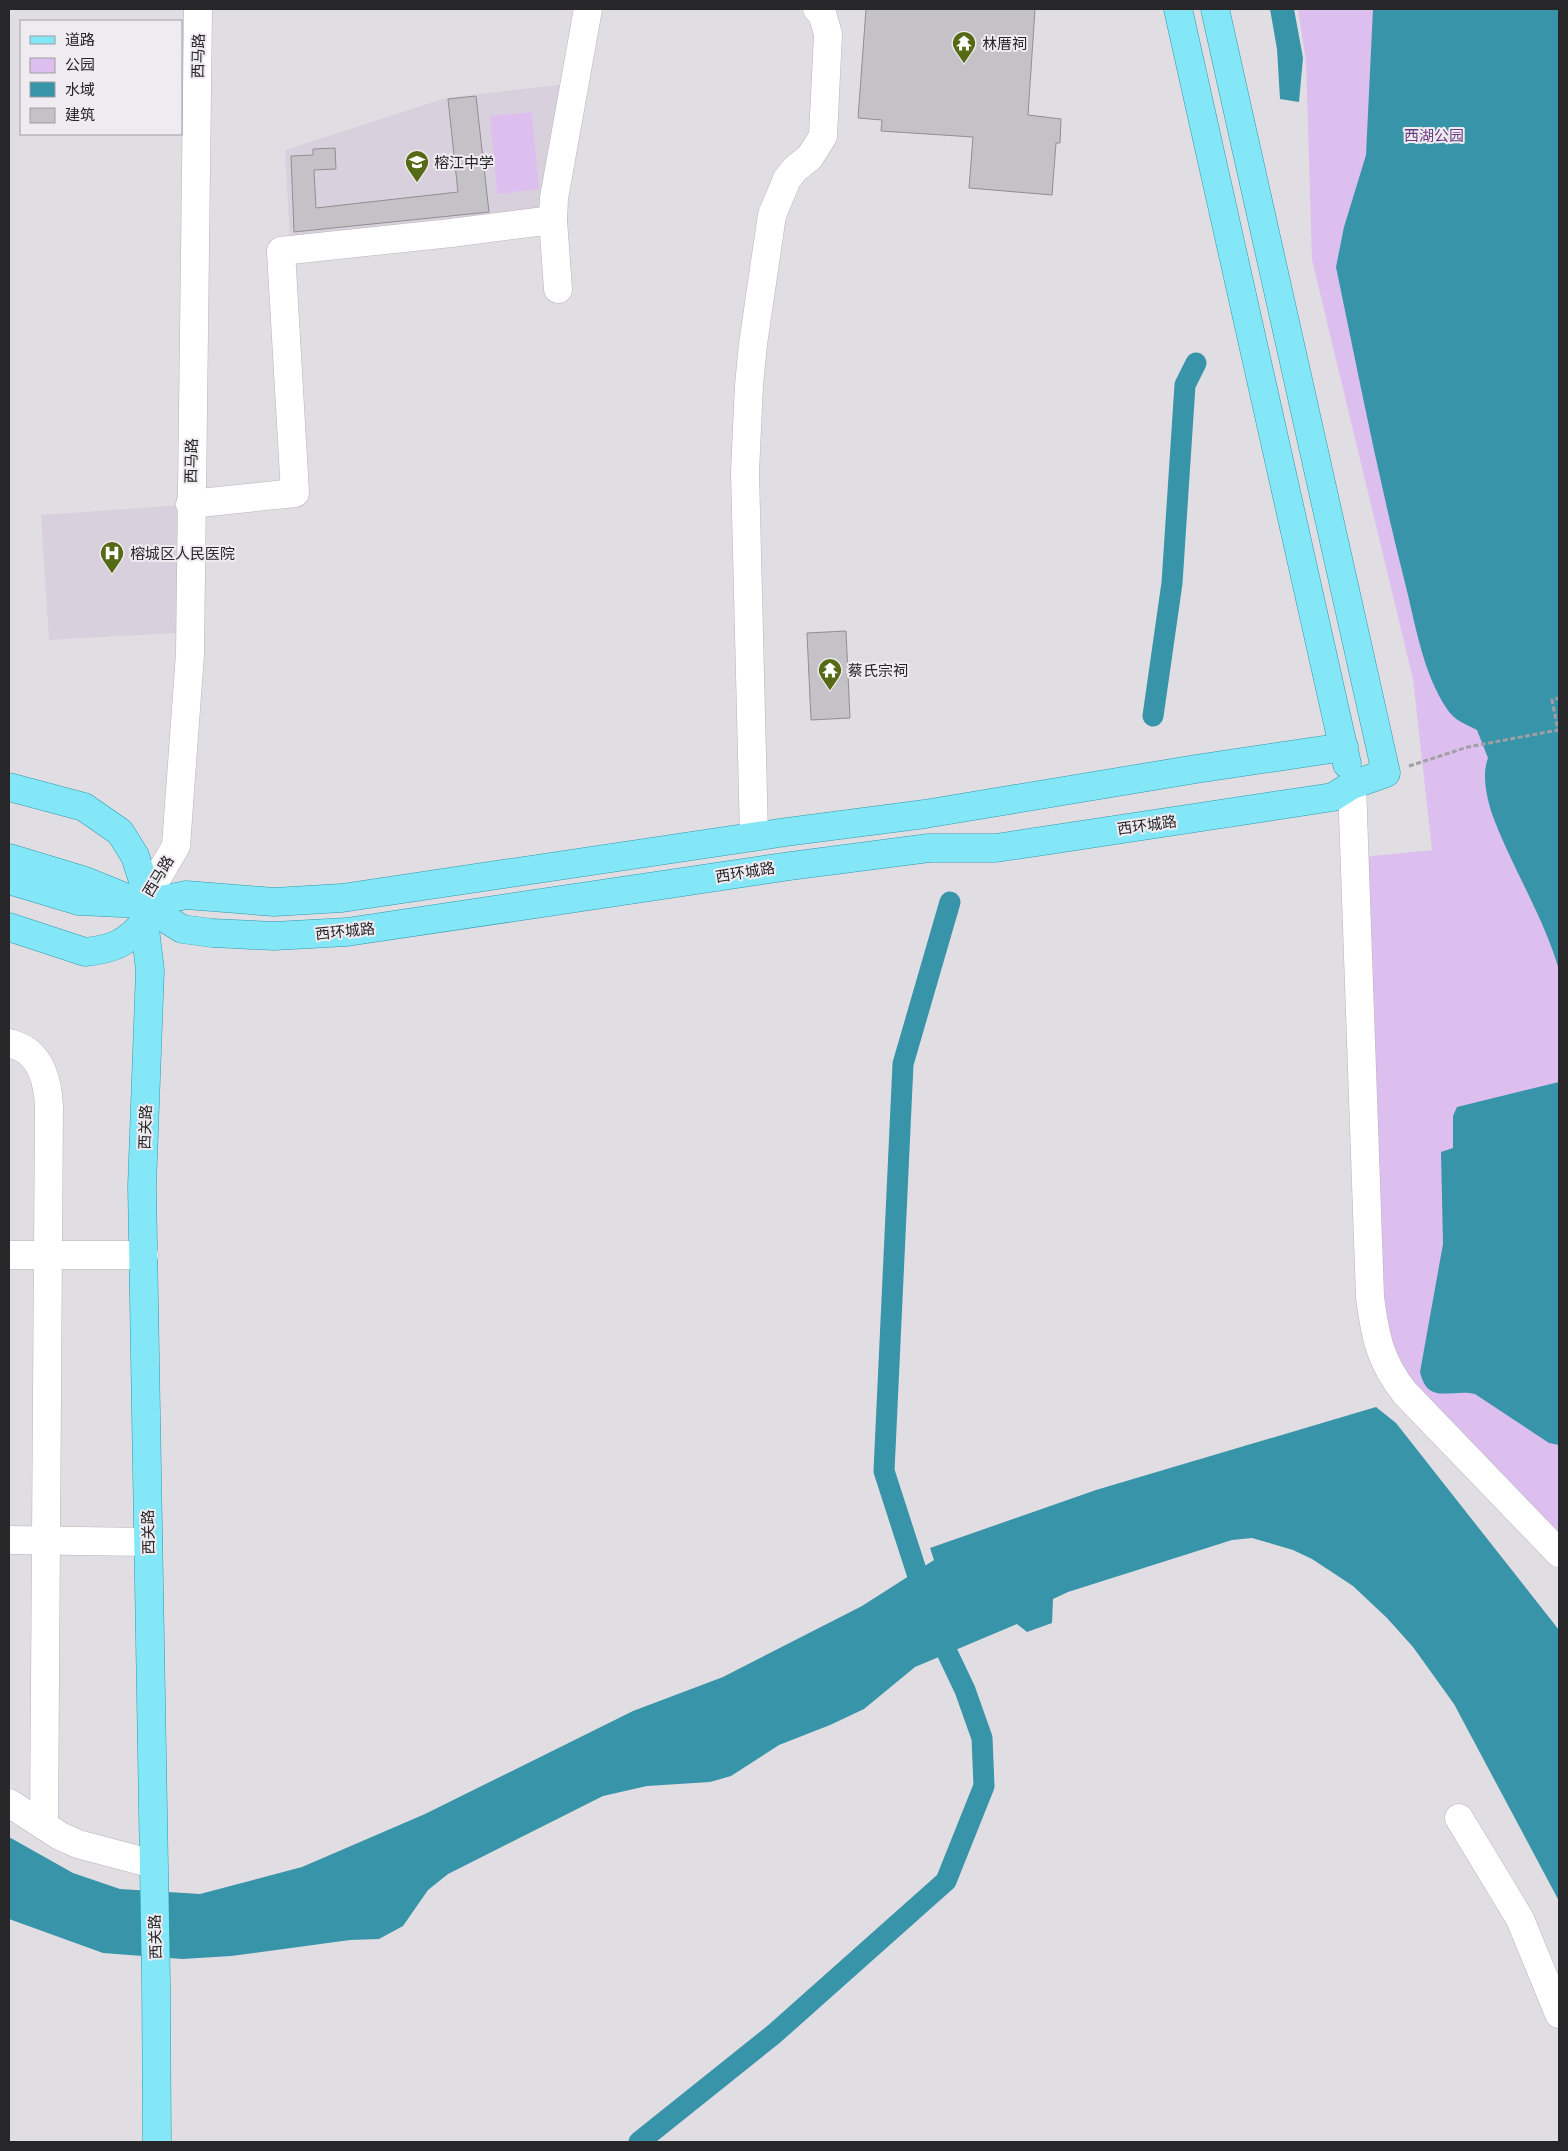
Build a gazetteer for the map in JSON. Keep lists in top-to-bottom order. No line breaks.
{"streets":{"main road":["西环城路","西关路"],"street":["西马路"]},"crossings":[["西马路","西环城路"],["西马路","西关路"],["西环城路","西关路"]],"parks":["西湖公园"],"places":{"temple":["林厝祠","蔡氏宗祠"],"school or university":["榕江中学"],"hospital":["榕城区人民医院"]},"legend":["道路","公园","水域","建筑"]}
